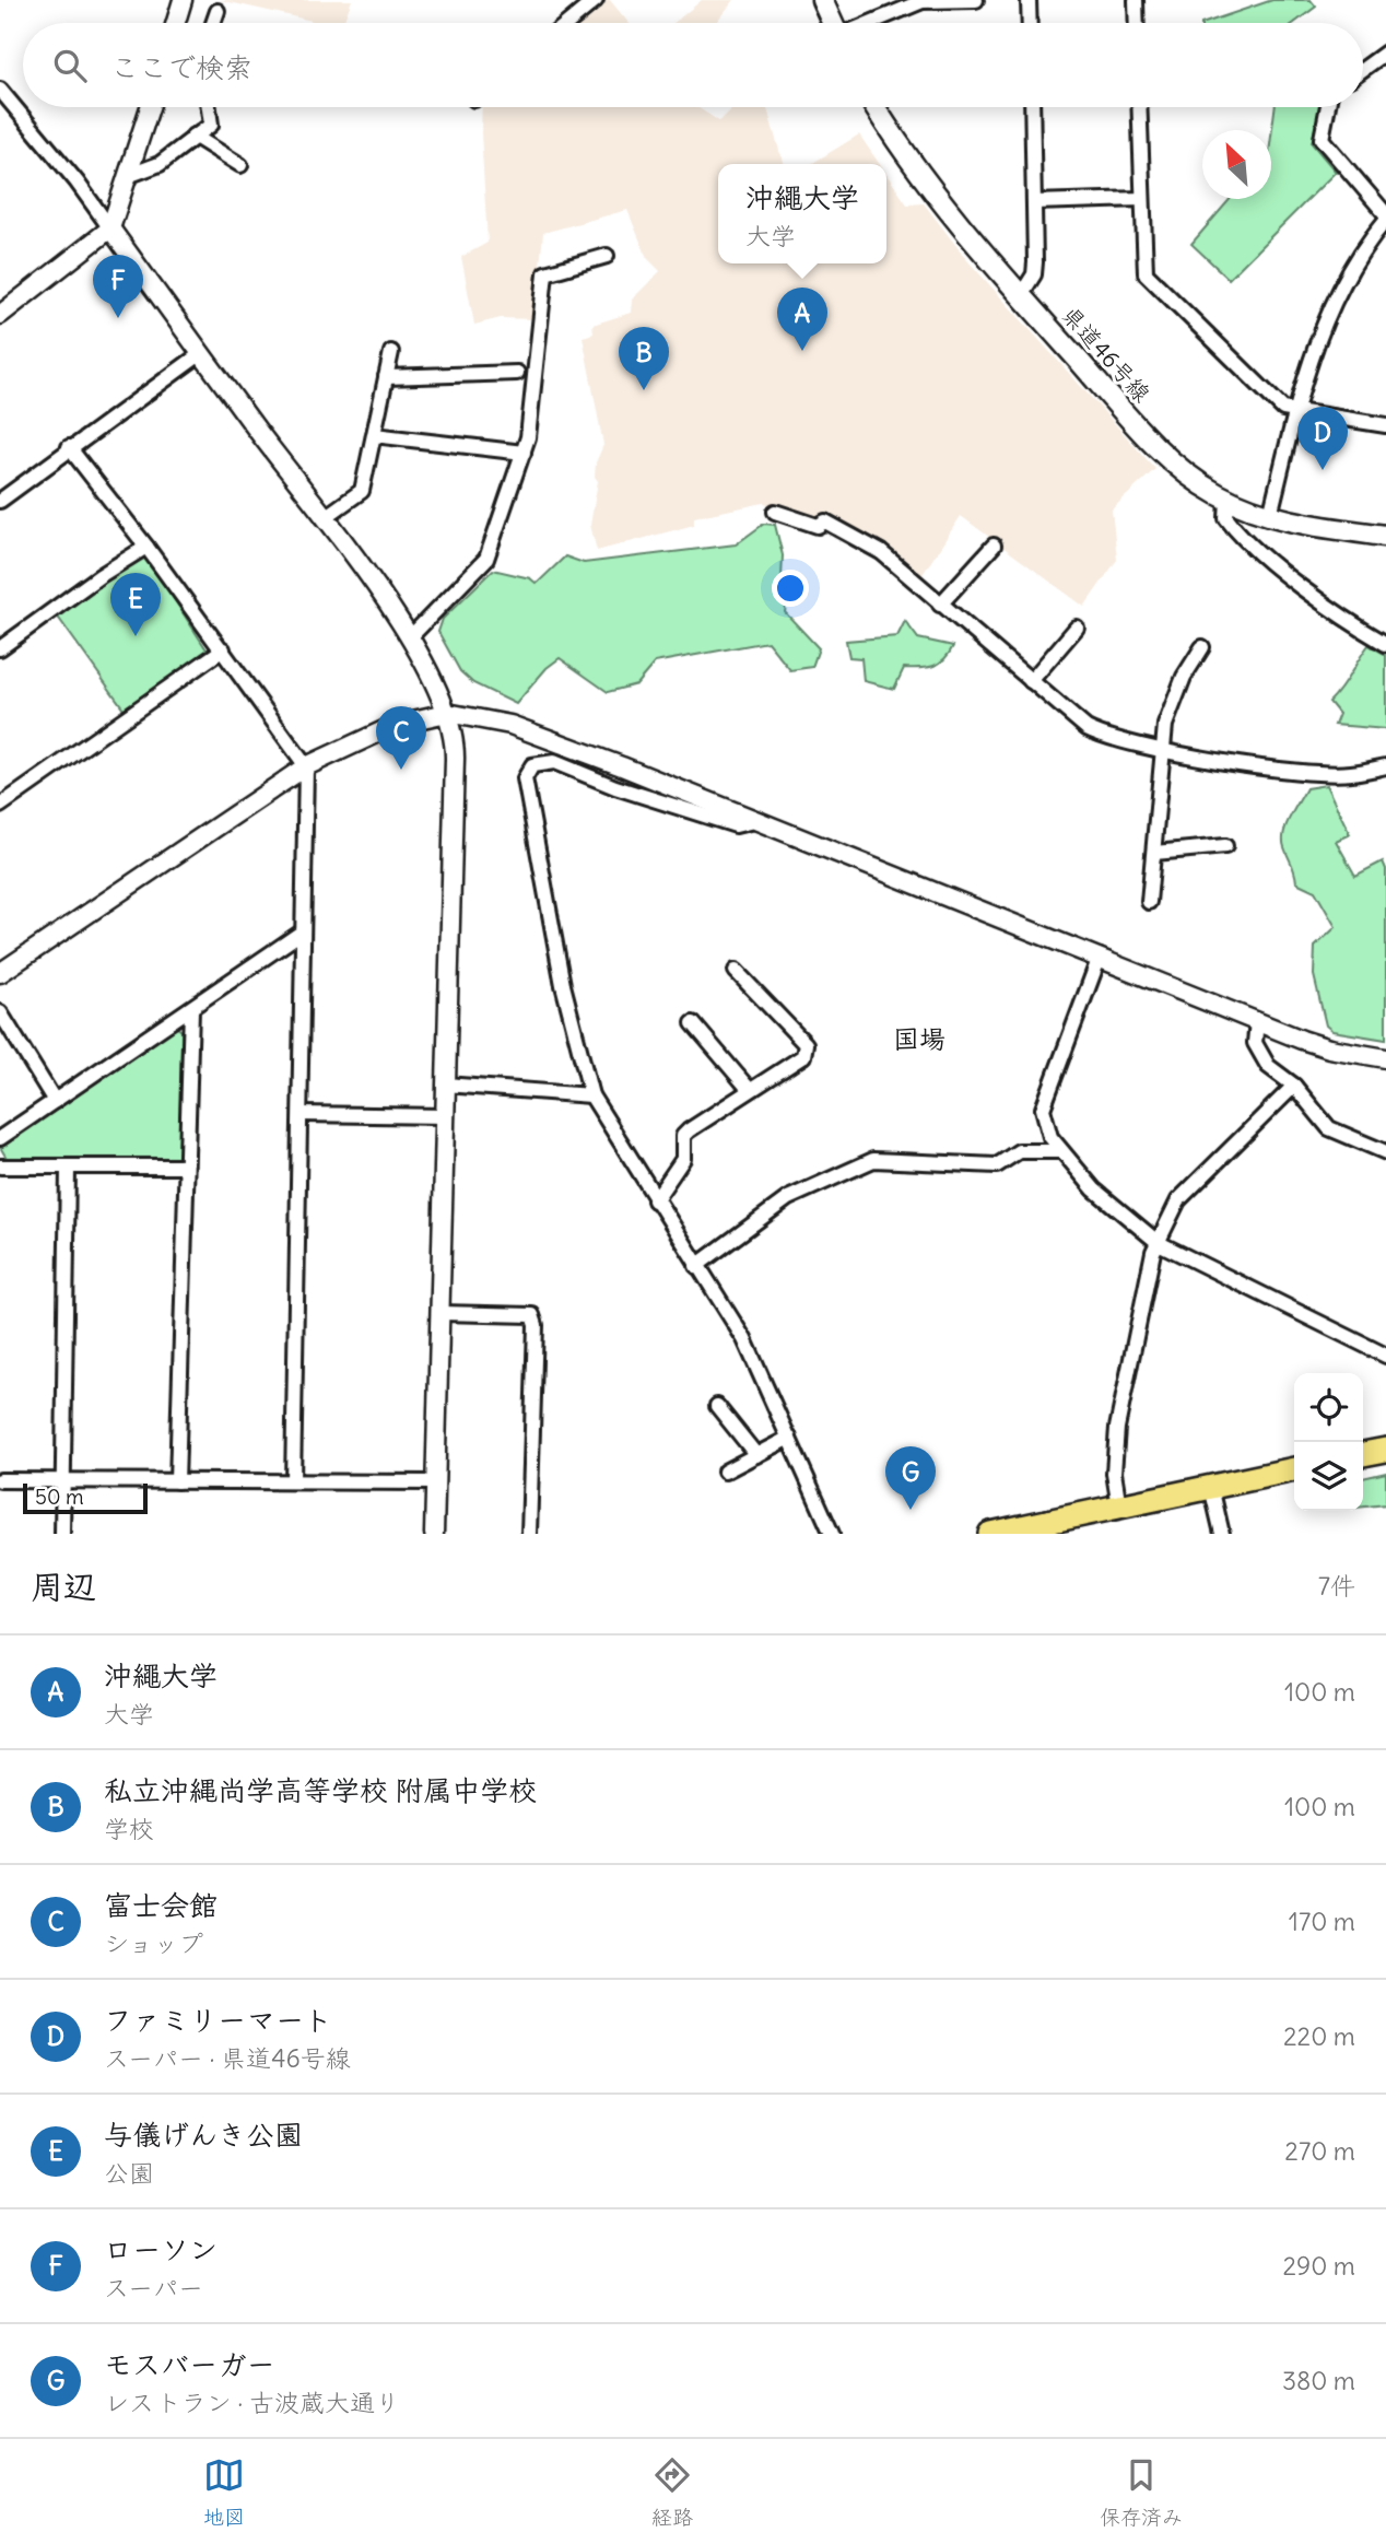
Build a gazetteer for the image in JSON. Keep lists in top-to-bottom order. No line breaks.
{"streets":{"main road":["県道46号線"]},"districts":["国場"],"scale_bar":"50 m","north":"top left","page":{"search":"ここで検索","popup":["沖繩大学","大学"],"pins":["F","A","B","D","E","C","G"],"scale":"50 m","heading":["周辺","7件"],"list":[{"mark":"A","name":"沖繩大学","note":"大学","value":"100 m"},{"mark":"B","name":"私立沖縄尚学高等学校 附属中学校","note":"学校","value":"100 m"},{"mark":"C","name":"富士会館","note":"ショップ","value":"170 m"},{"mark":"D","name":"ファミリーマート","note":"スーパー · 県道46号線","value":"220 m"},{"mark":"E","name":"与儀げんき公園","note":"公園","value":"270 m"},{"mark":"F","name":"ローソン","note":"スーパー","value":"290 m"},{"mark":"G","name":"モスバーガー","note":"レストラン · 古波蔵大通り","value":"380 m"}],"nav":["地図","経路","保存済み"]}}
